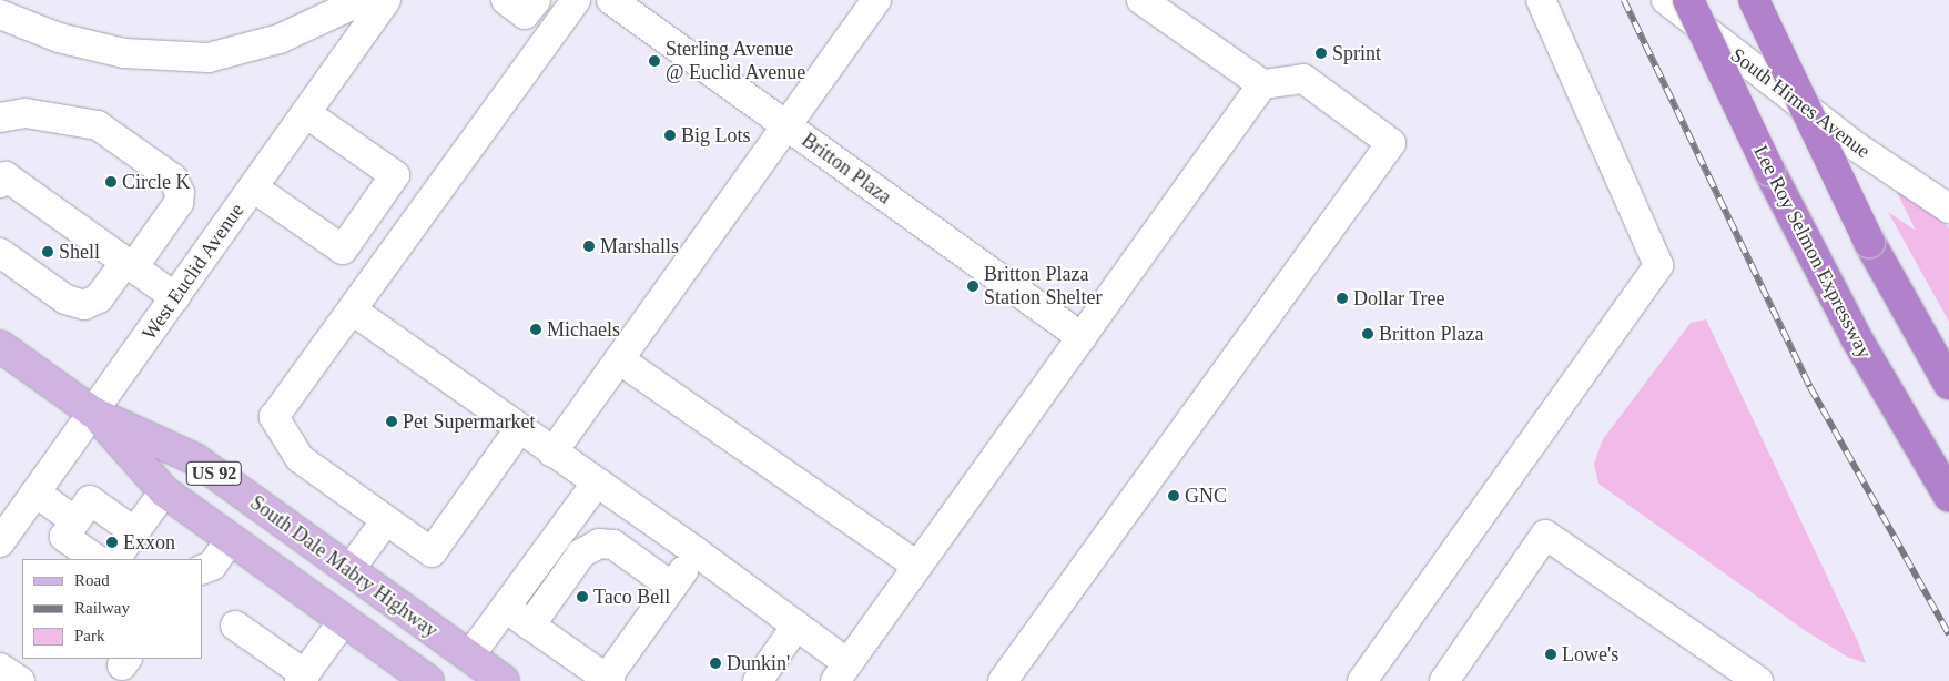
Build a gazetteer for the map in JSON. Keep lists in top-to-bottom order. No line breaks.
{"streets":{"highway":["Lee Roy Selmon Expressway"],"main road":["US 92","South Dale Mabry Highway"],"street":["South Himes Avenue","Britton Plaza","West Euclid Avenue"]},"crossings":[["West Euclid Avenue","South Dale Mabry Highway"]],"places":["Sprint","Sterling Avenue @ Euclid Avenue","Big Lots","Circle K","Marshalls","Shell","Britton Plaza Station Shelter","Dollar Tree","Michaels","Britton Plaza","Pet Supermarket","GNC","Exxon","Taco Bell","Lowe's","Dunkin'"],"legend":["Road","Railway","Park"]}
